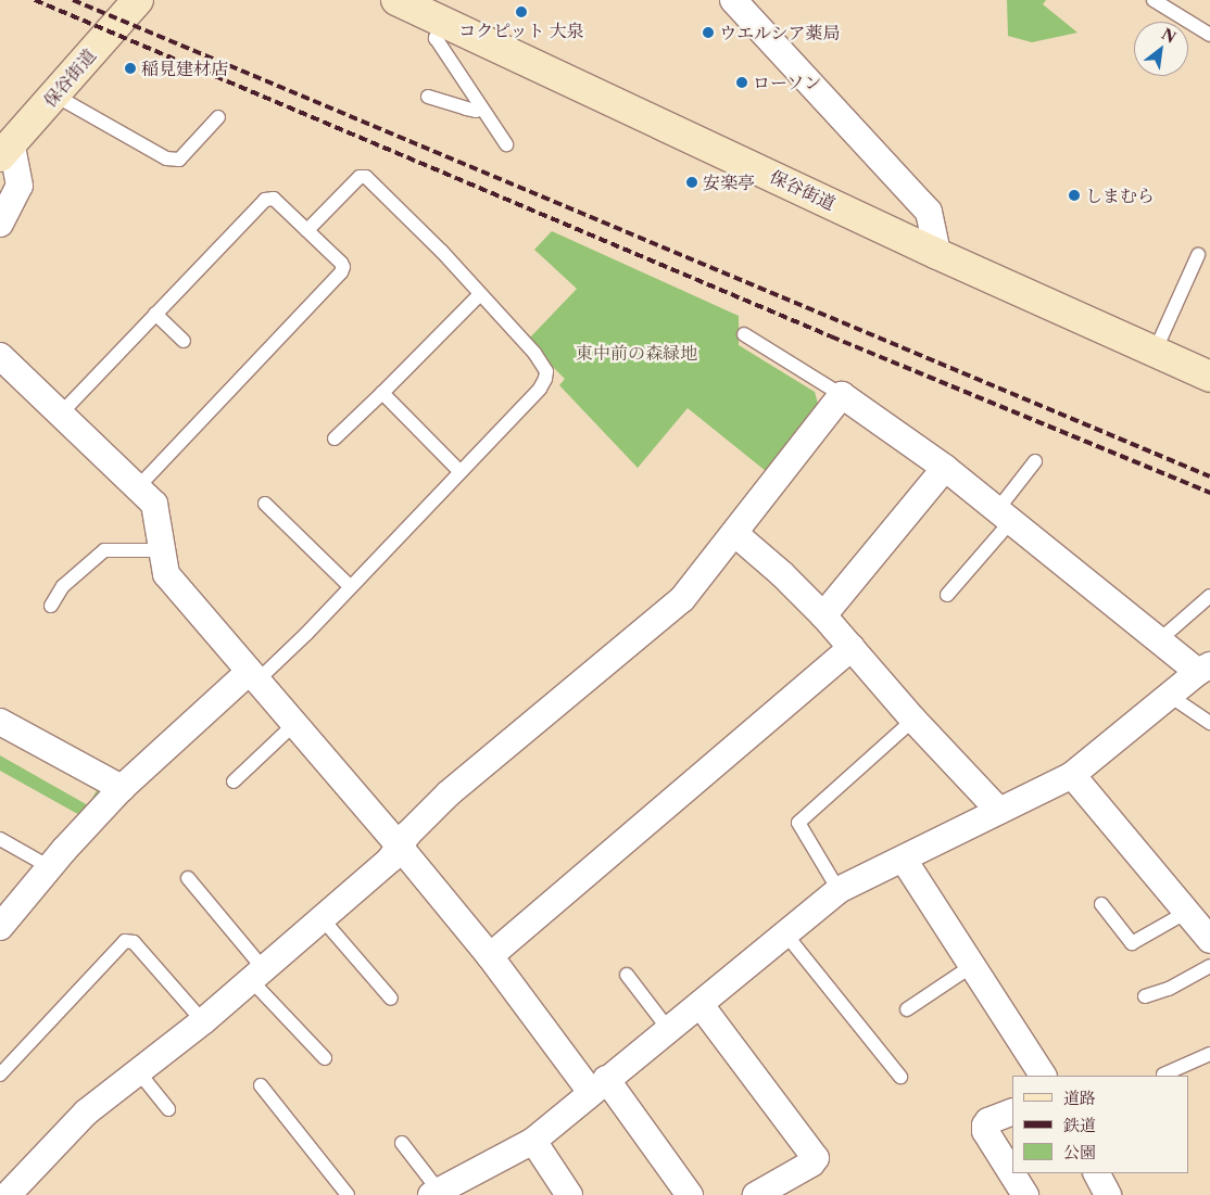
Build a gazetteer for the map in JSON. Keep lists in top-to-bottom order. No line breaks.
{"streets":{"main road":["保谷街道"]},"parks":["東中前の森緑地"],"places":["コクピット 大泉","ウエルシア薬局","稲見建材店","ローソン","安楽亭","しまむら"],"legend":["道路","鉄道","公園"],"north":"top right"}
